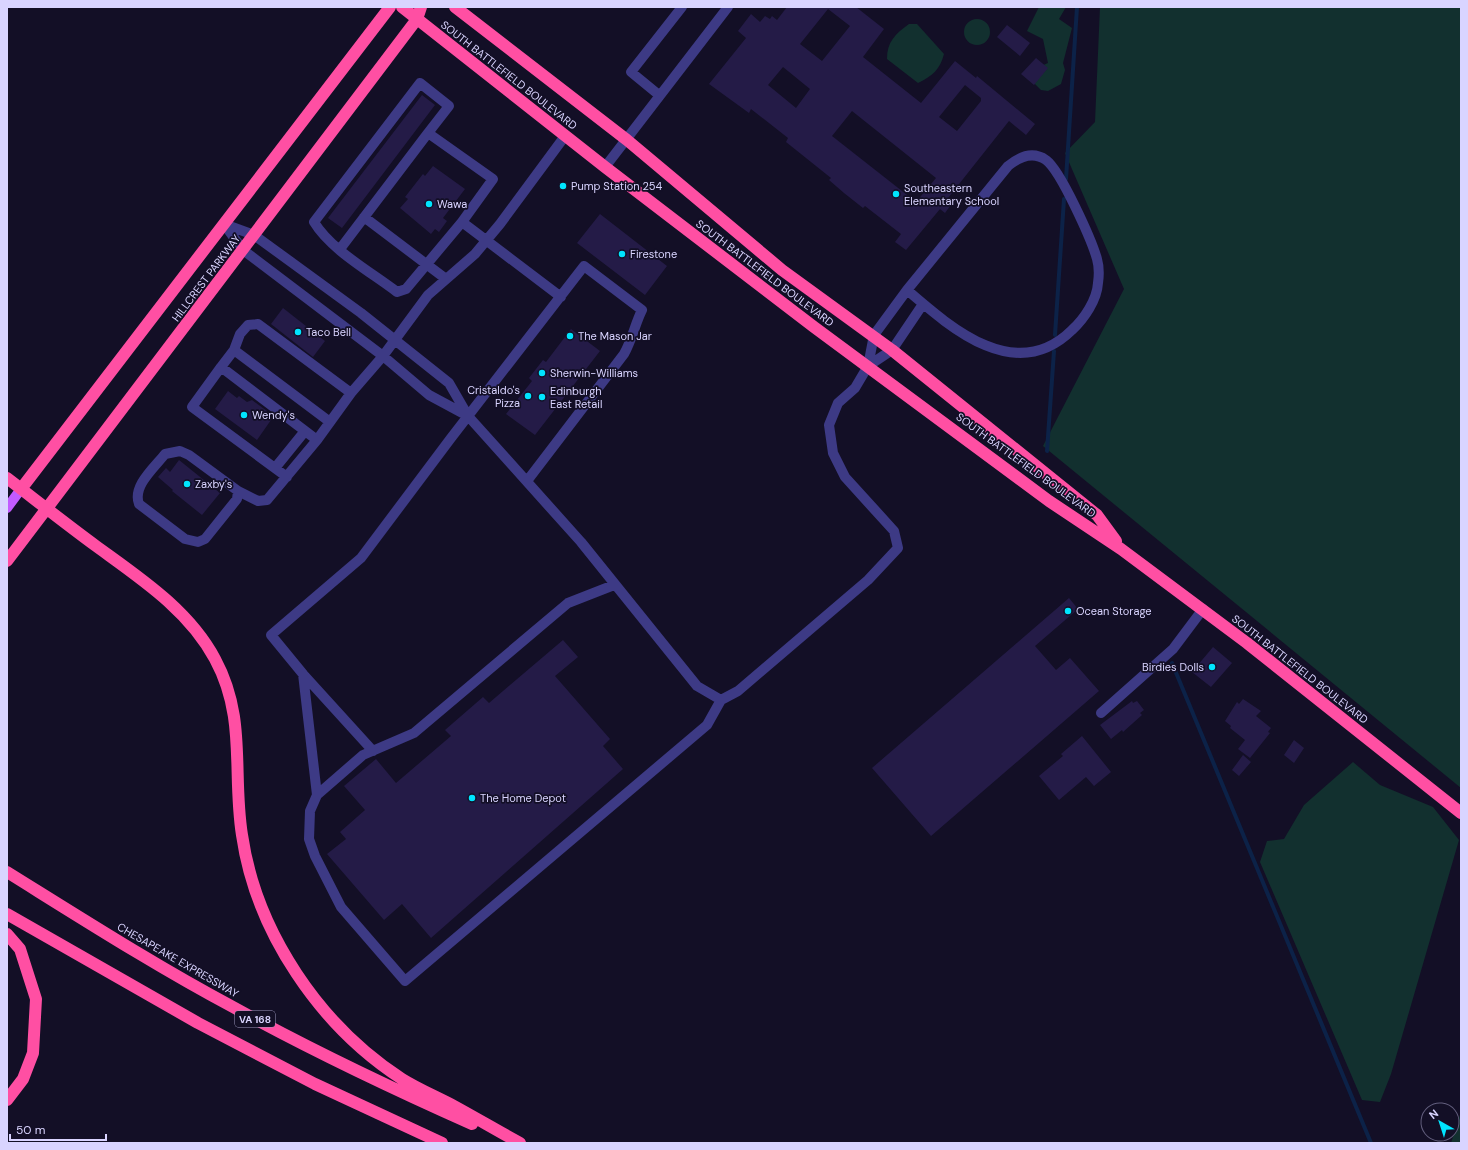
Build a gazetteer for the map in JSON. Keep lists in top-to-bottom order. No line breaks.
{"streets":{"highway":["SOUTH BATTLEFIELD BOULEVARD","HILLCREST PARKWAY","CHESAPEAKE EXPRESSWAY","VA 168"]},"crossings":[["SOUTH BATTLEFIELD BOULEVARD","HILLCREST PARKWAY"]],"places":["Pump Station 254","Southeastern Elementary School","Wawa","Firestone","Taco Bell","The Mason Jar","Sherwin-Williams","Cristaldo's Pizza","Edinburgh East Retail","Wendy's","Zaxby's","Ocean Storage","Birdies Dolls","The Home Depot"],"scale_bar":"50 m","north":"top left"}
